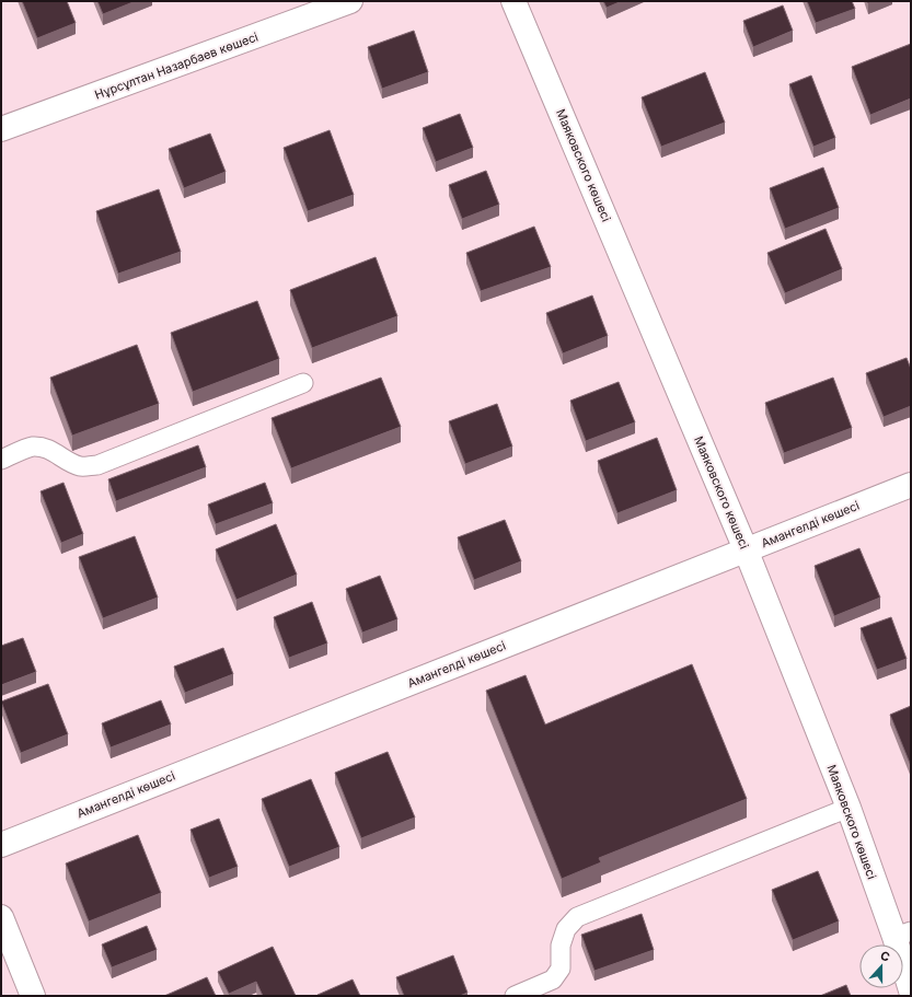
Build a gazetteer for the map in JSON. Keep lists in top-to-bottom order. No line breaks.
{"streets":{"street":["Нұрсұлтан Назарбаев көшесі","Маяковского көшесі","Амангелді көшесі"]},"crossings":[["Маяковского көшесі","Амангелді көшесі"]],"north":"top"}
